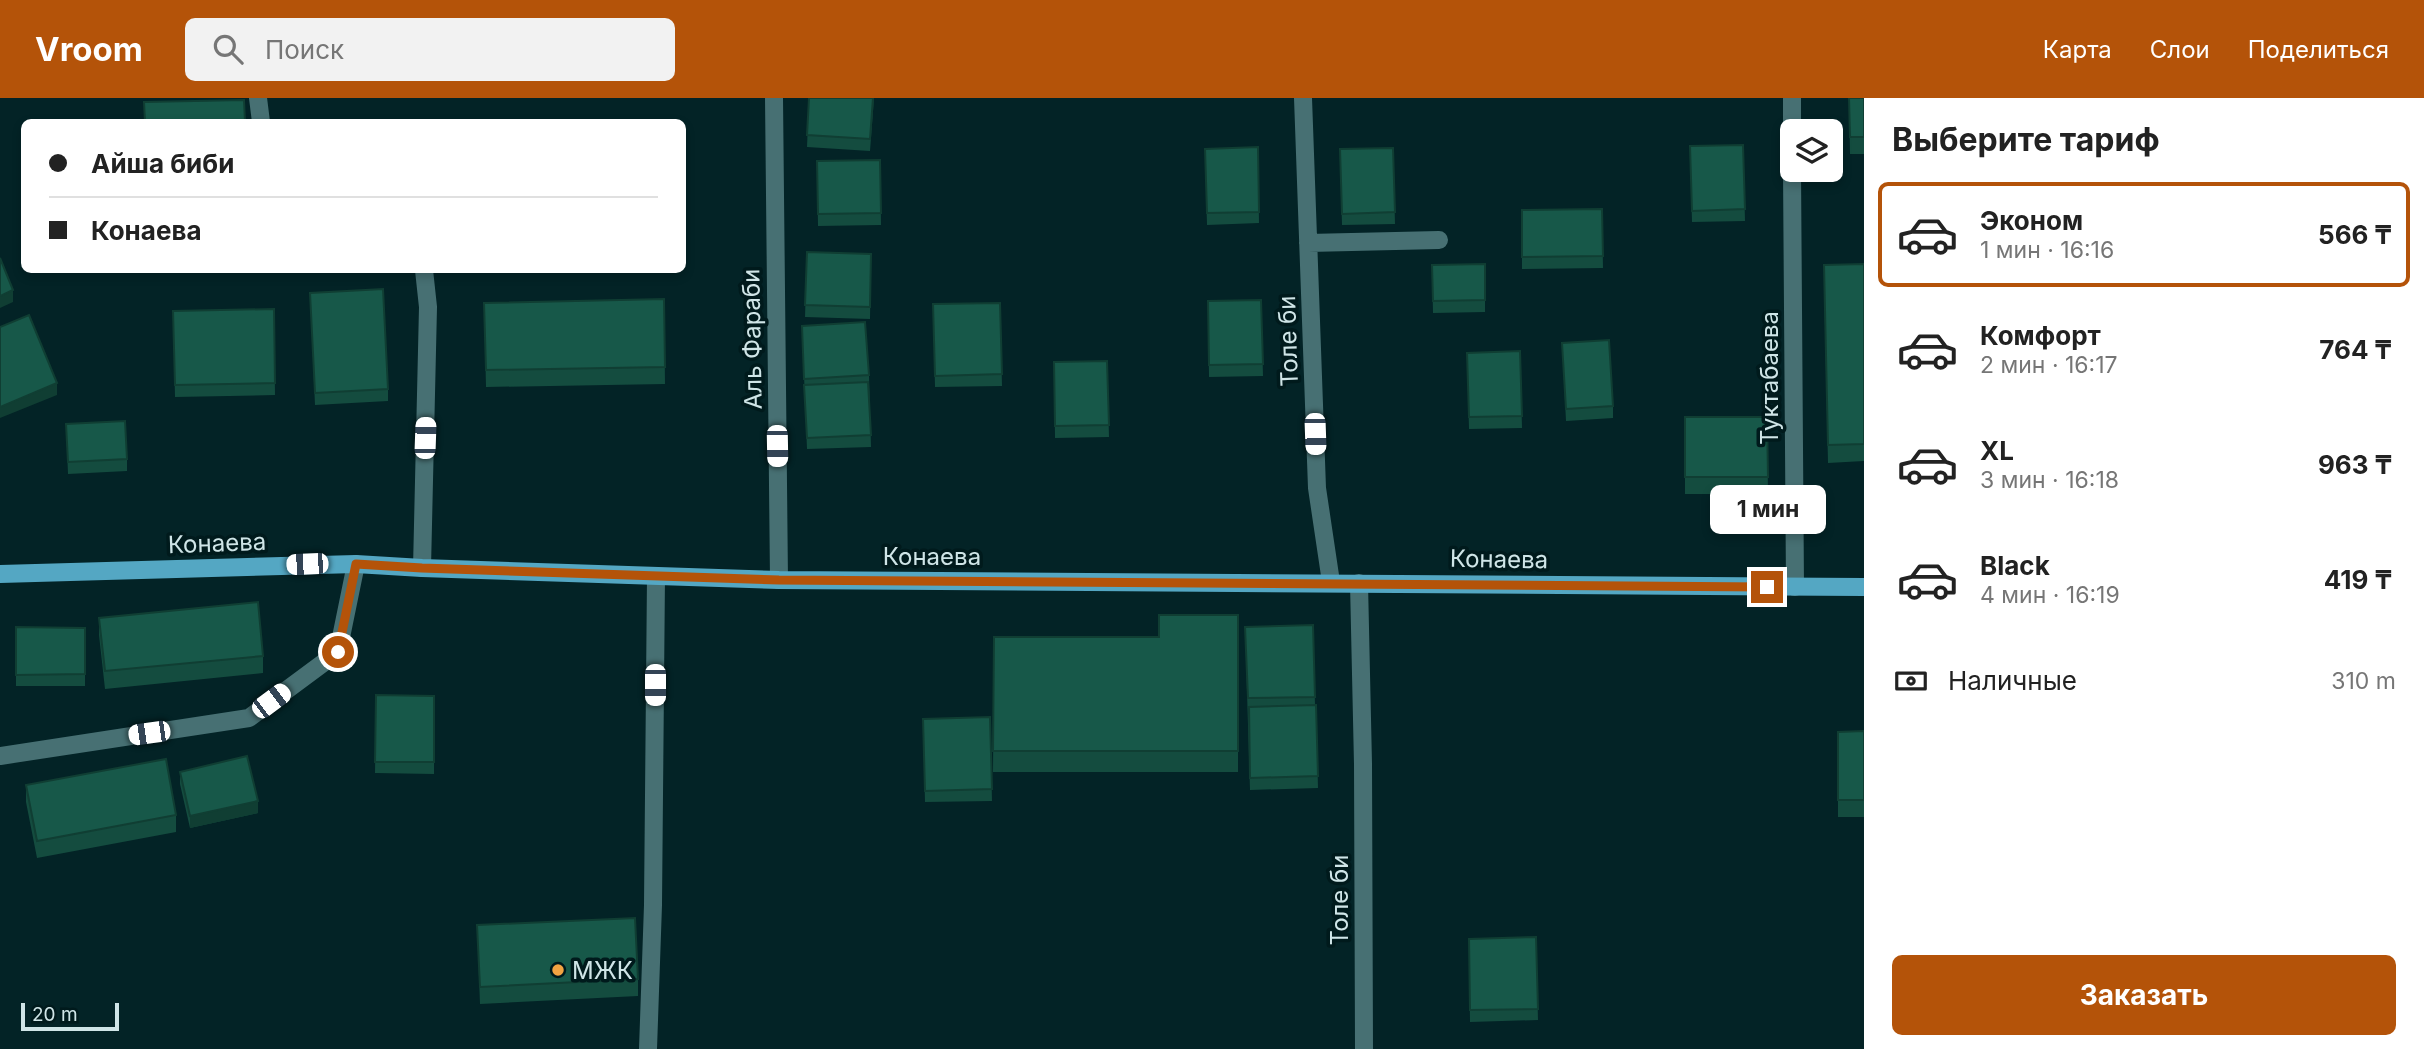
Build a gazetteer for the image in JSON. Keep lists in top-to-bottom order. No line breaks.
{"streets":{"main road":["Конаева"],"street":["Аль Фараби","Толе би","Туктабаева"]},"crossings":[["Аль Фараби","Конаева"],["Толе би","Конаева"],["Туктабаева","Конаева"]],"places":["МЖК"],"scale_bar":"20 m","page":{"header":"Vroom","search":"Поиск","nav":["Карта","Слои","Поделиться"],"heading":"Выберите тариф","banner":["Айша биби","Конаева"],"list":[{"name":"Эконом","note":"1 мин · 16:16","value":"566 ₸"},{"name":"Комфорт","note":"2 мин · 16:17","value":"764 ₸"},{"name":"XL","note":"3 мин · 16:18","value":"963 ₸"},{"name":"Black","note":"4 мин · 16:19","value":"419 ₸"}],"bubble":"1 мин","pay":["Наличные","310 m"],"buttons":"Заказать","scale":"20 m"}}
